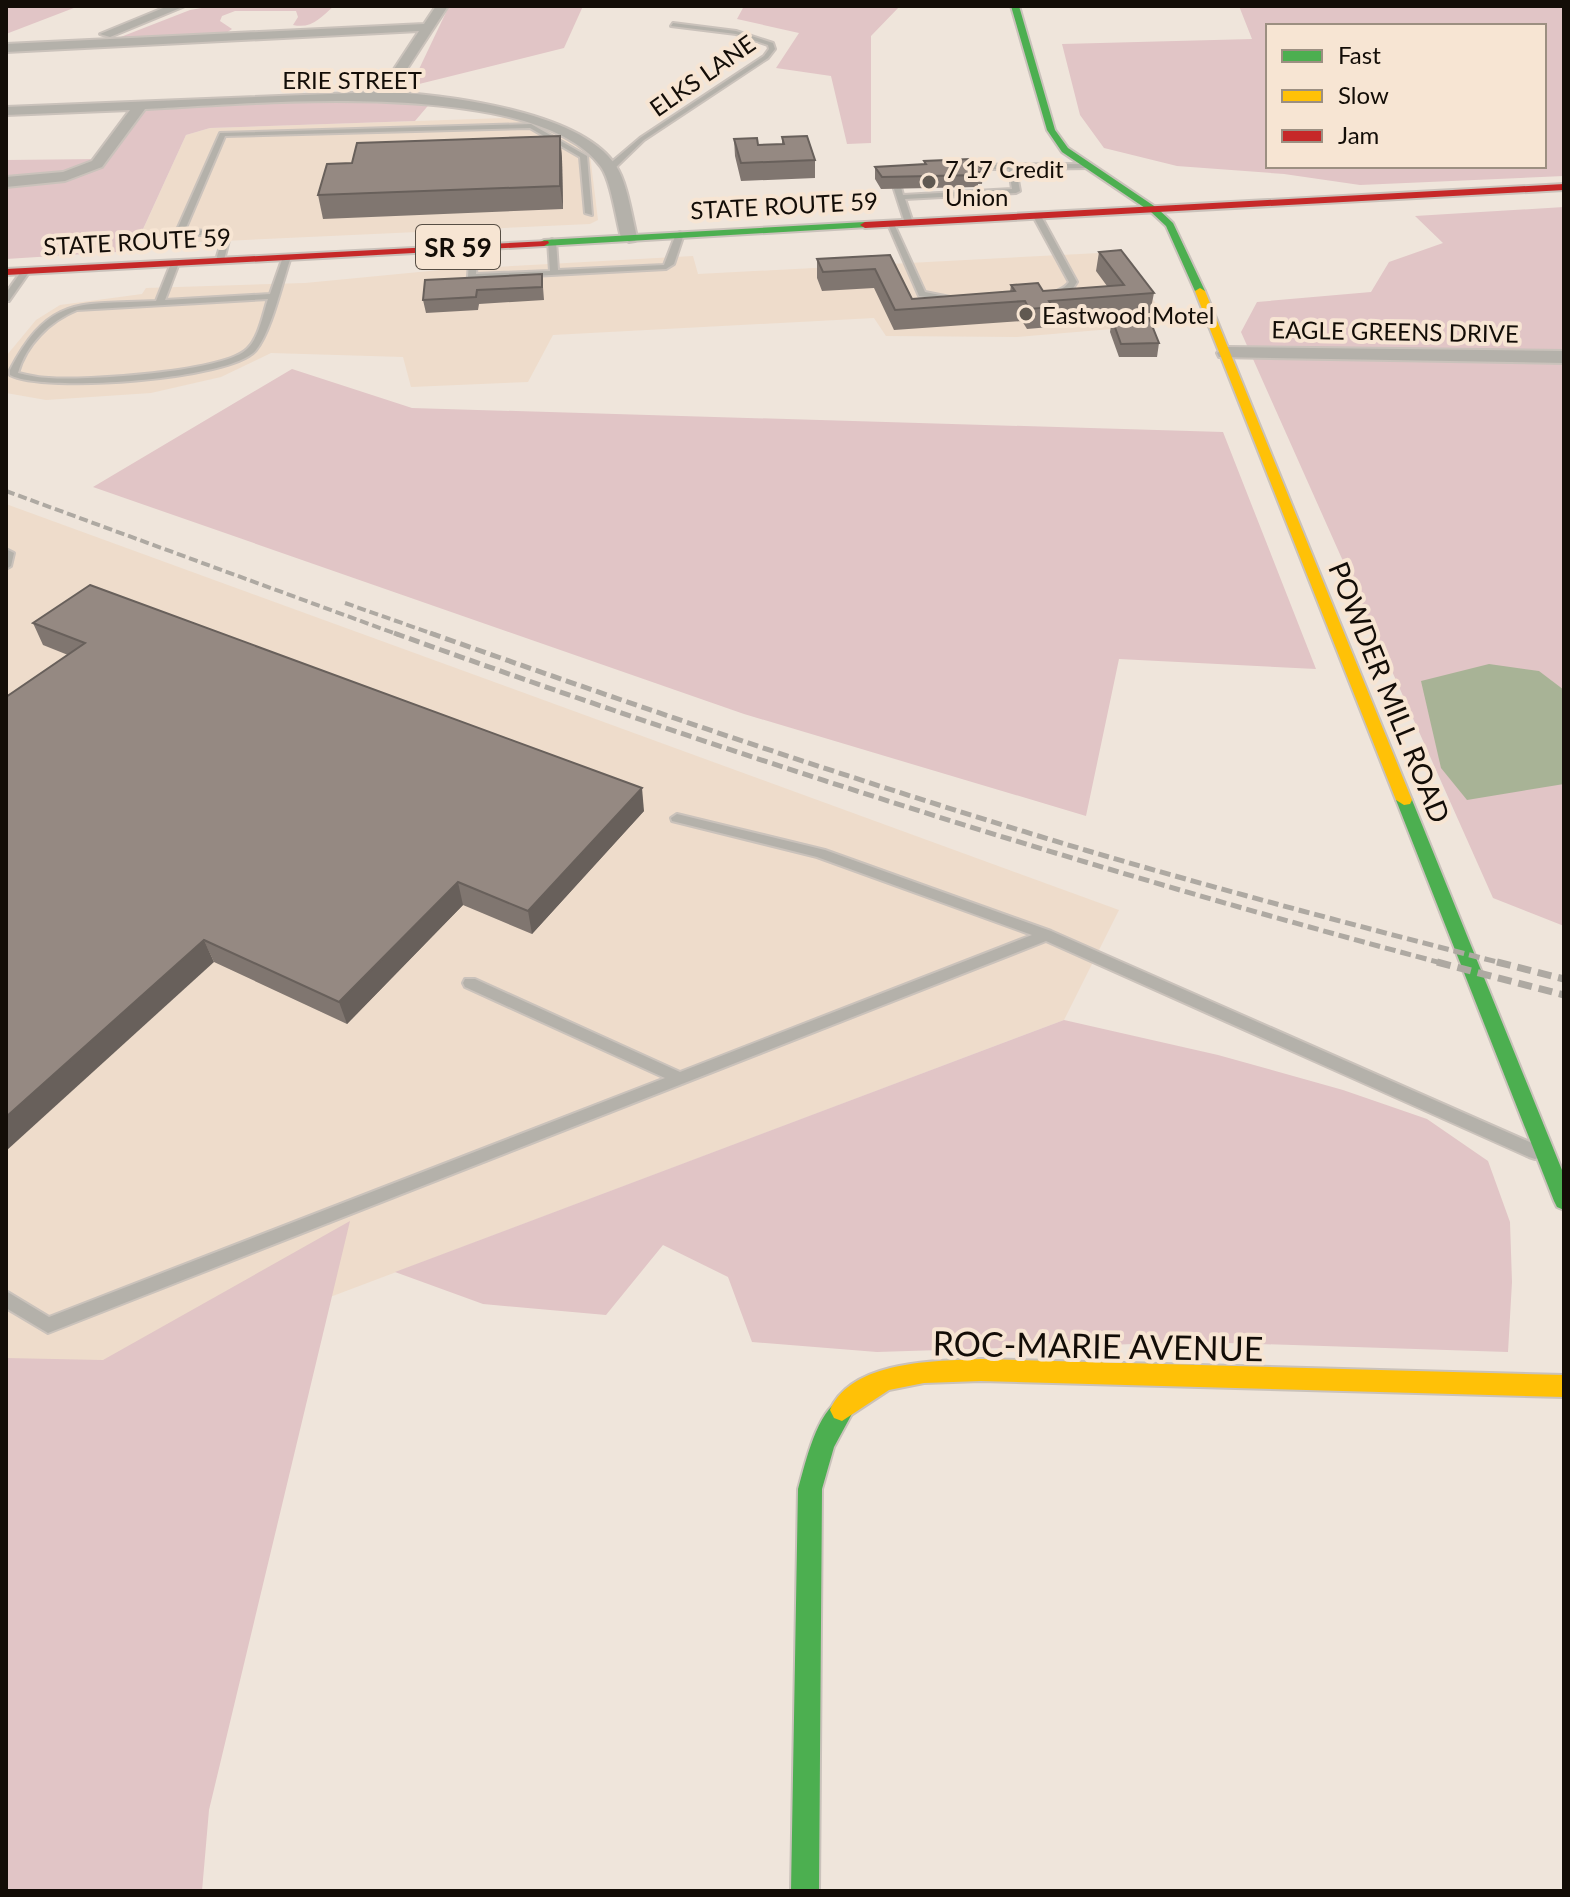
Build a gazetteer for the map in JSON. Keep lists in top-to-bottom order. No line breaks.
{"streets":{"street":["ERIE STREET","STATE ROUTE 59","SR 59","EAGLE GREENS DRIVE","POWDER MILL ROAD","ROC-MARIE AVENUE"],"lane":["ELKS LANE"]},"crossings":[["ELKS LANE","ERIE STREET"],["STATE ROUTE 59","POWDER MILL ROAD"],["EAGLE GREENS DRIVE","POWDER MILL ROAD"]],"places":["7 17 Credit Union","Eastwood Motel"],"legend":["Fast","Slow","Jam"]}
